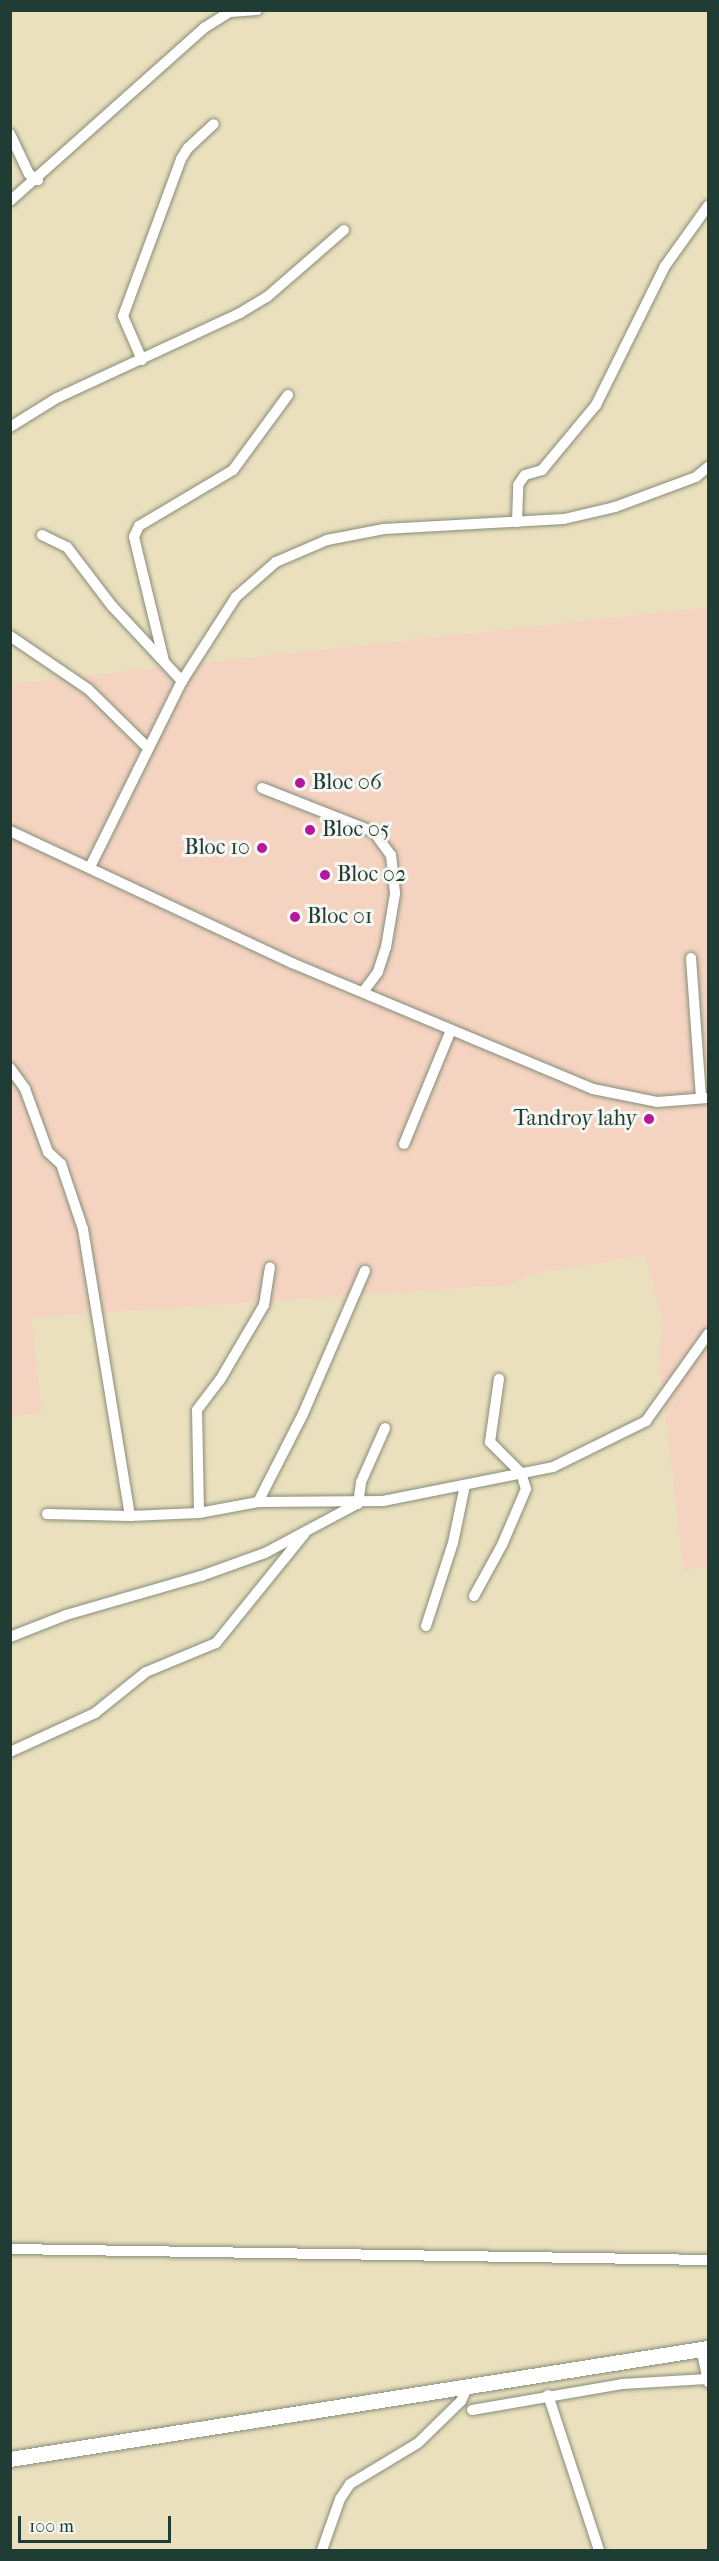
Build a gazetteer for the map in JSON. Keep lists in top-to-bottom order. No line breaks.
{"places":["Bloc 06","Bloc 05","Bloc 10","Bloc 02","Bloc 01","Tandroy lahy"],"scale_bar":"100 m"}
